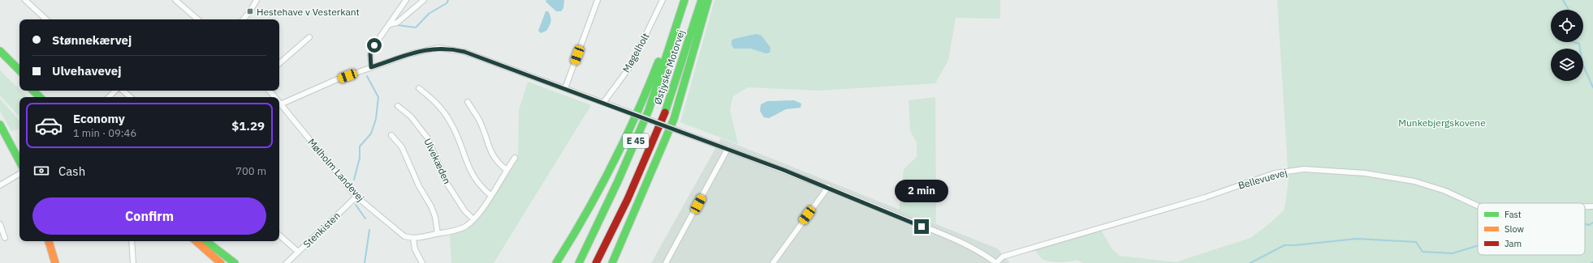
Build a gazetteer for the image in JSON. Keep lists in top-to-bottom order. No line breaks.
{"streets":{"main road":["Østjyske Motorvej","E 45"],"street":["Møgelholt","Ulvekæden","Mølholm Landevej","Bellevuevej","Stenkisten"]},"crossings":[["Mølholm Landevej","Stenkisten"]],"parks":["Munkebjergskovene"],"places":{"transit":["Hestehave v Vesterkant"]},"legend":["Fast","Slow","Jam"],"page":{"banner":["Stønnekærvej","Ulvehavevej"],"list":[{"name":"Economy","note":"1 min · 09:46","value":"$1.29"}],"pay":["Cash","700 m"],"bubble":"2 min","buttons":"Confirm"}}
